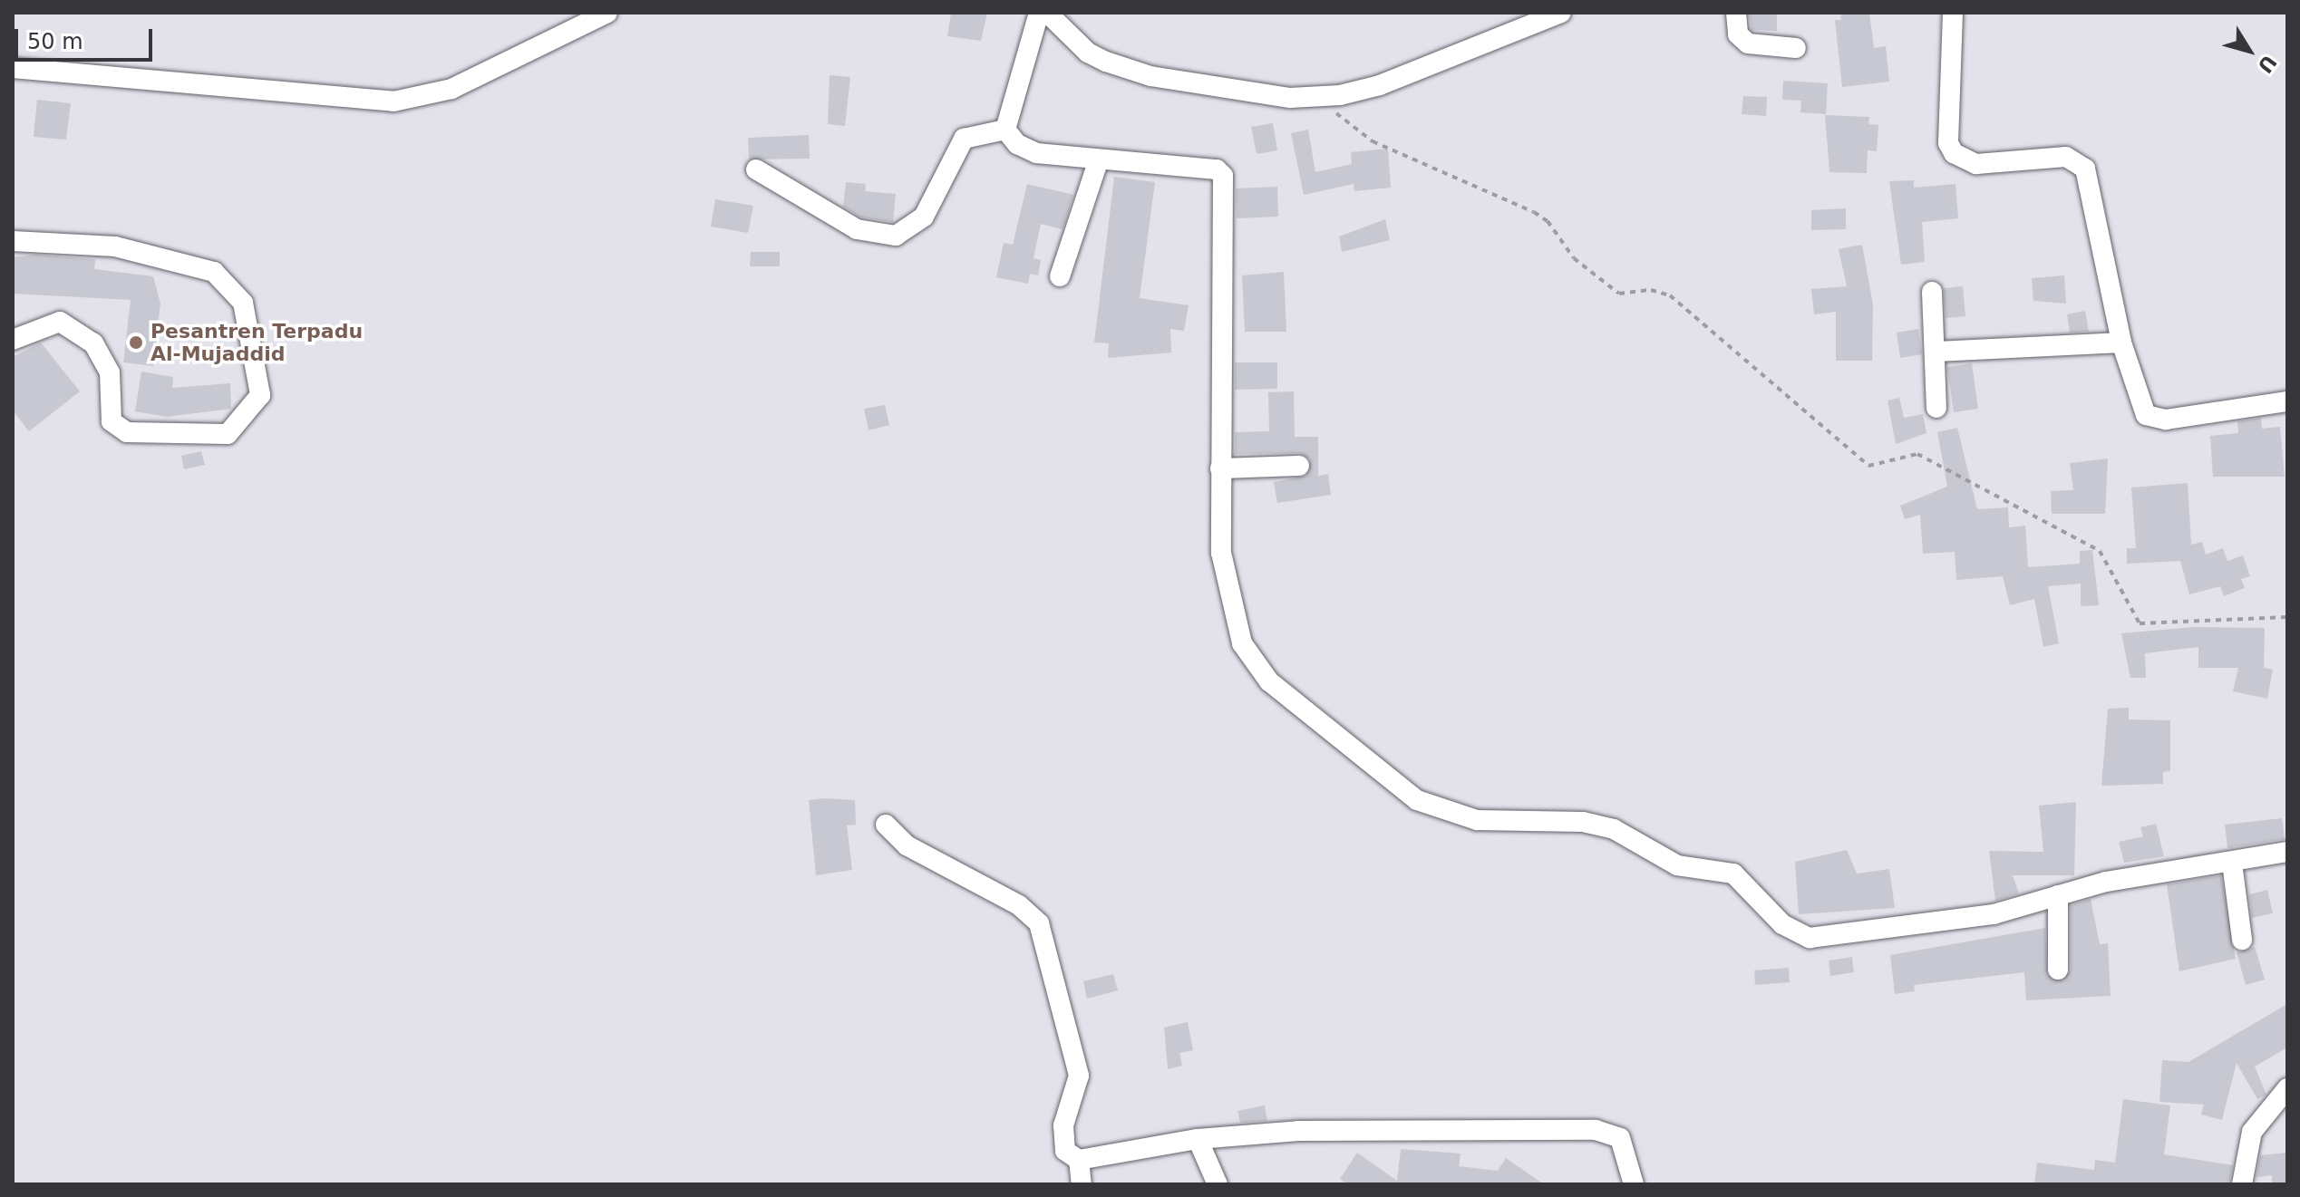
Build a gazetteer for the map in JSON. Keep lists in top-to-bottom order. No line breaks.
{"places":["Pesantren Terpadu Al-Mujaddid"],"scale_bar":"50 m","north":"bottom right"}
